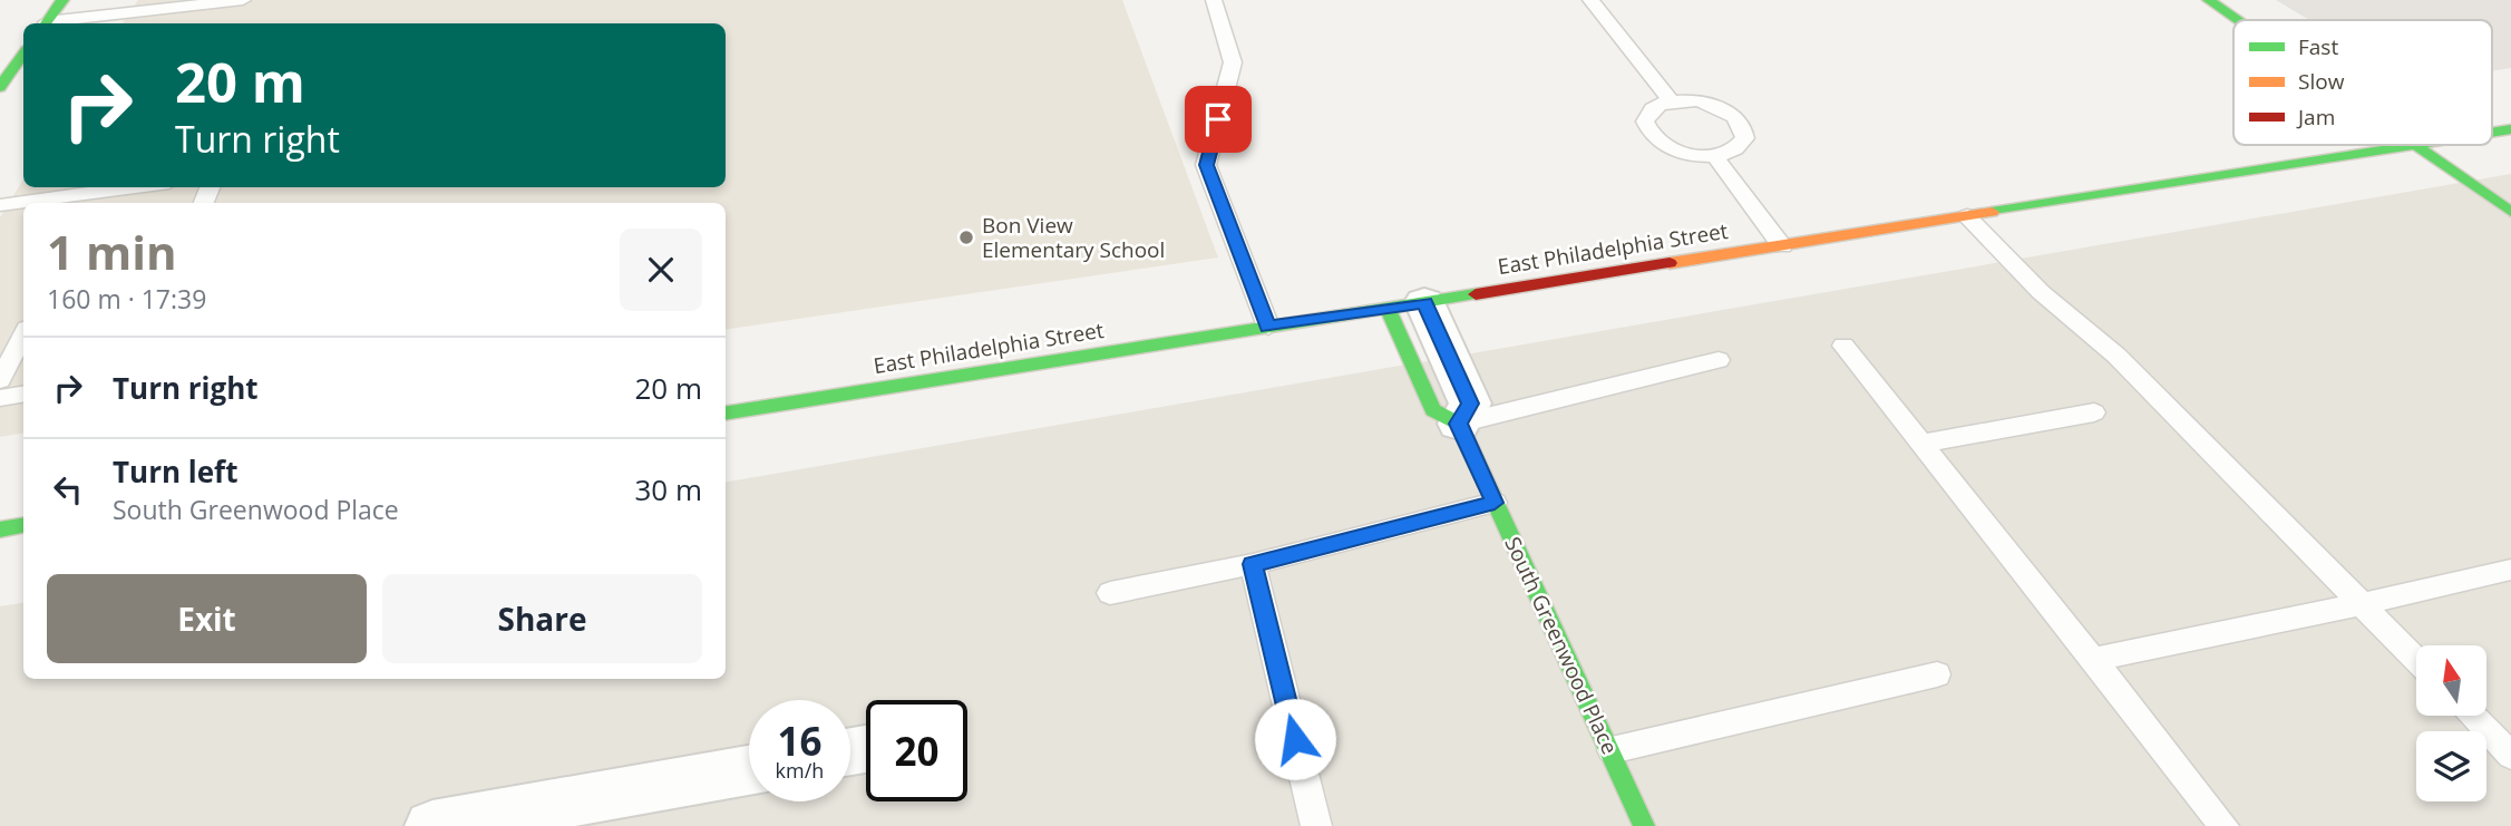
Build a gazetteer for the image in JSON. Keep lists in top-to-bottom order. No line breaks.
{"streets":{"street":["East Philadelphia Street","South Greenwood Place"]},"places":["Bon View Elementary School"],"legend":["Fast","Slow","Jam"],"north":"top","page":{"turn":["20 m","Turn right"],"heading":["1 min","160 m · 17:39"],"list":[{"name":"Turn right","value":"20 m"},{"name":"Turn left","note":"South Greenwood Place","value":"30 m"}],"buttons":["Exit","Share"],"speed":"16 km/h","limit":"20"}}
